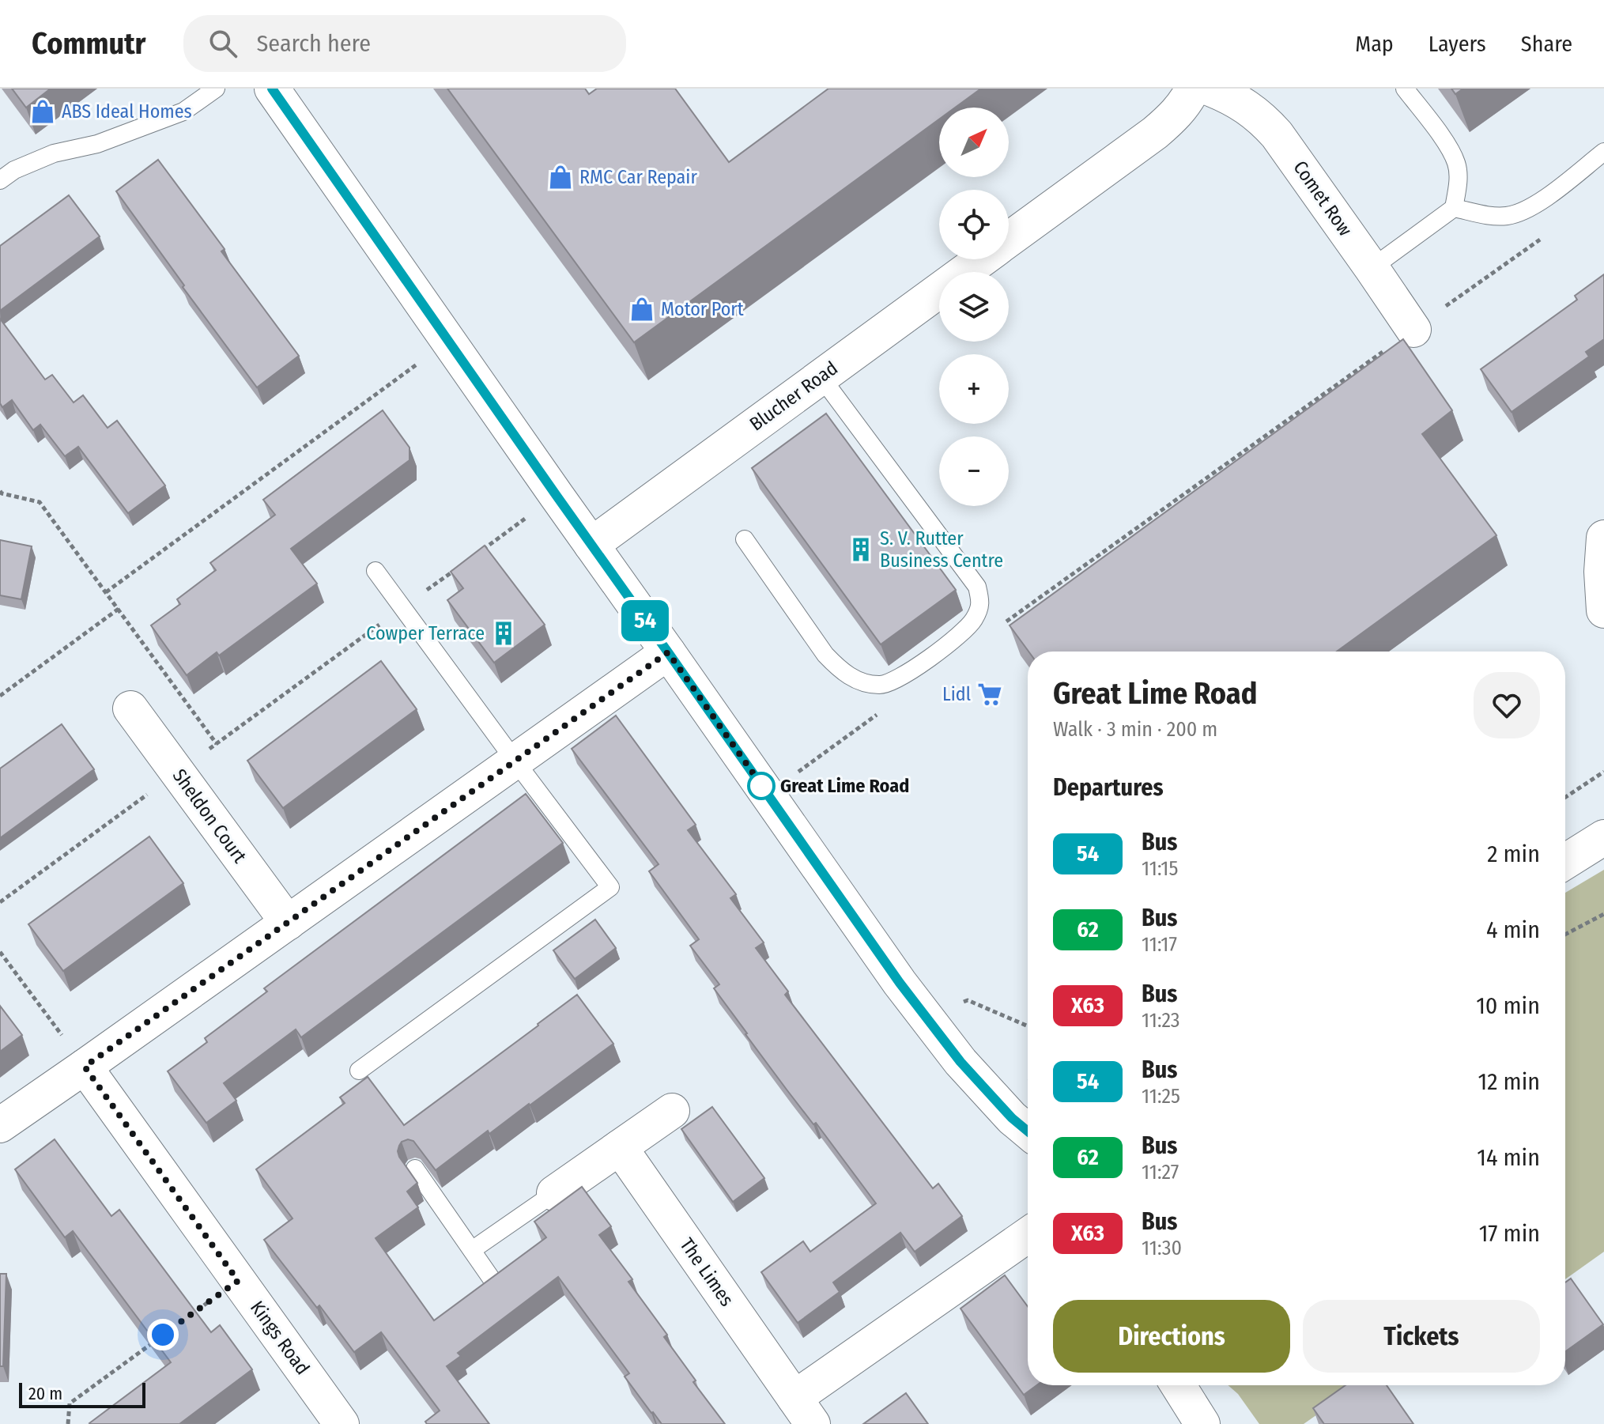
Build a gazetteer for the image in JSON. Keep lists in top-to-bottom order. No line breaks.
{"streets":{"street":["Comet Row","Blucher Road","Sheldon Court","The Limes","Kings Road"]},"places":{"shop":["ABS Ideal Homes","RMC Car Repair","Motor Port"],"building":["S. V. Rutter Business Centre","Cowper Terrace"],"supermarket":["Lidl"],"other":["Great Lime Road"]},"lines":["bus line 54"],"scale_bar":"20 m","north":"top right","page":{"header":"Commutr","search":"Search here","nav":["Map","Layers","Share"],"on_map":"54","map_buttons":["+","−"],"heading":[["Great Lime Road","Walk · 3 min · 200 m"],"Departures"],"list":[{"mark":"54","name":"Bus","note":"11:15","value":"2 min"},{"mark":"62","name":"Bus","note":"11:17","value":"4 min"},{"mark":"X63","name":"Bus","note":"11:23","value":"10 min"},{"mark":"54","name":"Bus","note":"11:25","value":"12 min"},{"mark":"62","name":"Bus","note":"11:27","value":"14 min"},{"mark":"X63","name":"Bus","note":"11:30","value":"17 min"}],"buttons":["Directions","Tickets"],"scale":"20 m"}}
